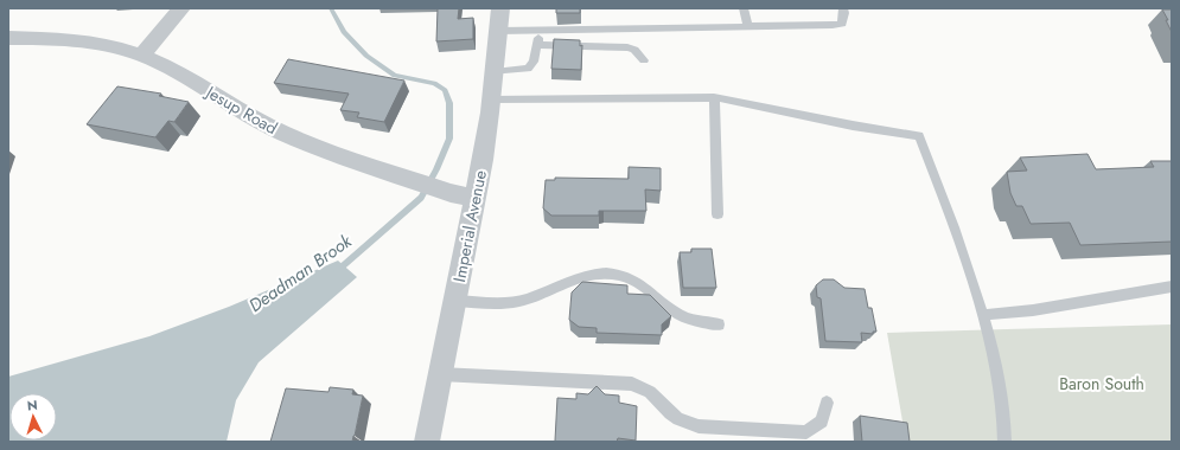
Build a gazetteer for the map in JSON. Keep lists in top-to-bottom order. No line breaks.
{"streets":{"street":["Jesup Road","Imperial Avenue"]},"crossings":[["Jesup Road","Imperial Avenue"]],"water":["Deadman Brook"],"parks":["Baron South"],"north":"top"}
